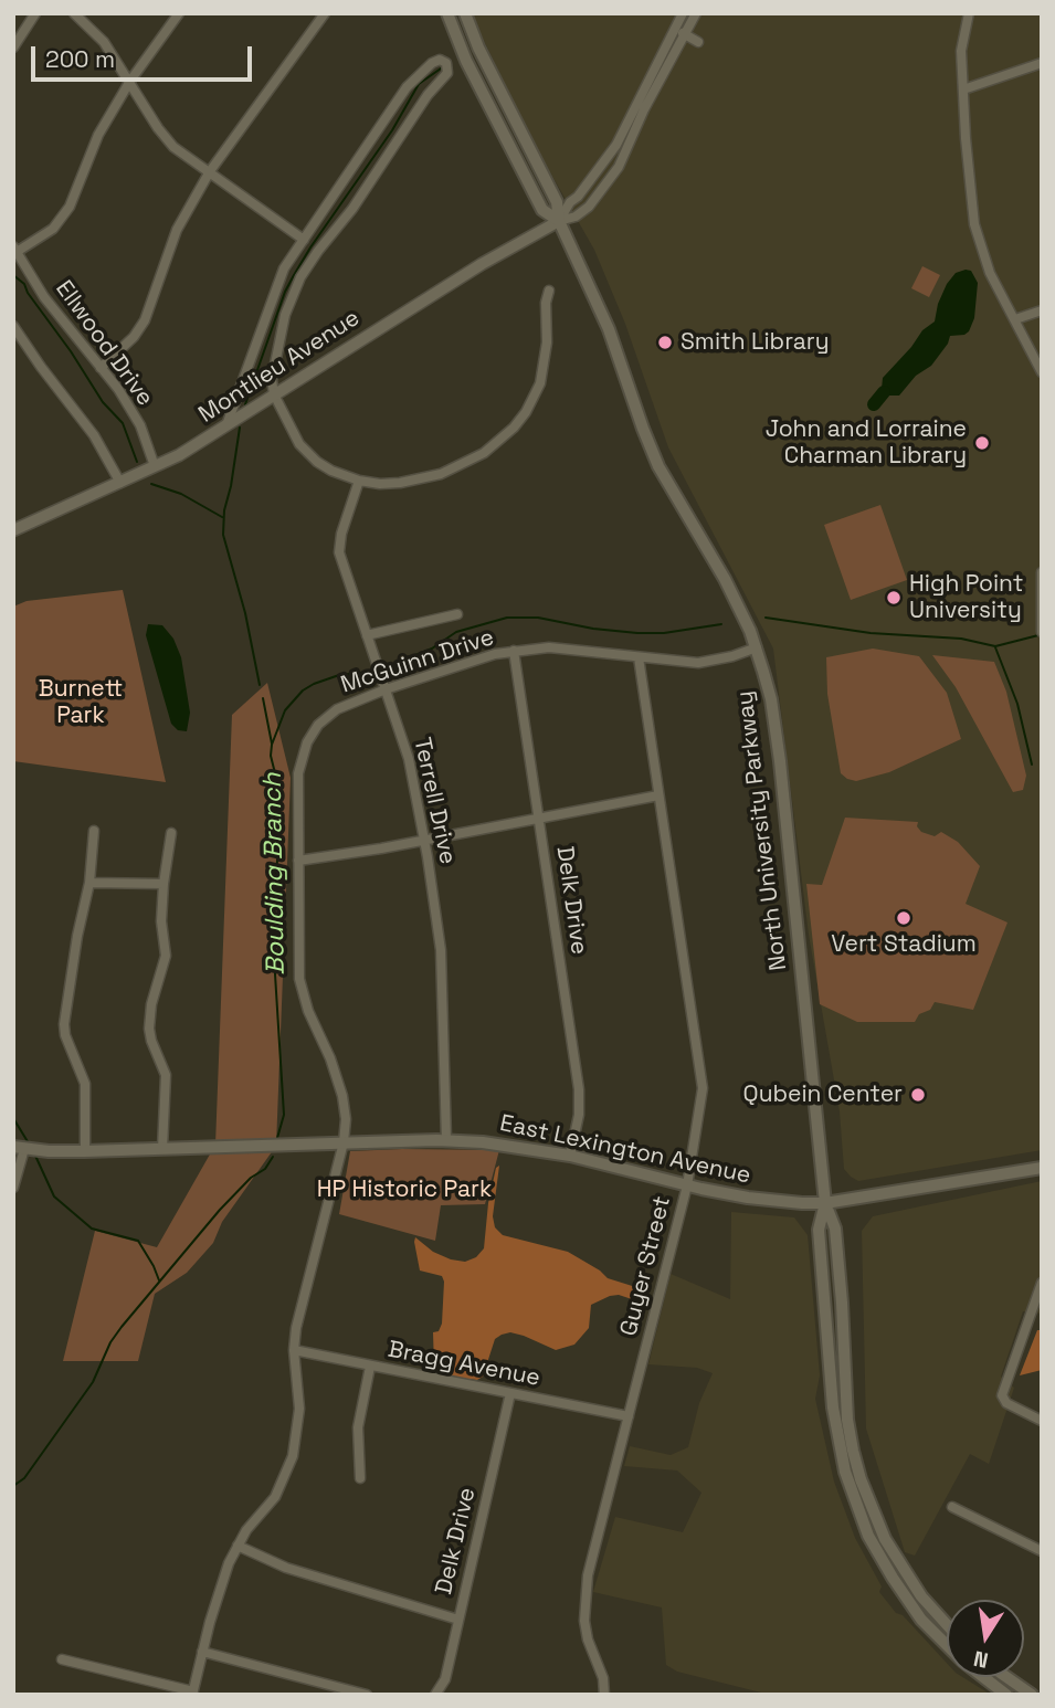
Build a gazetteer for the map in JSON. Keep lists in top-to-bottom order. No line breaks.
{"streets":{"main road":["North University Parkway","East Lexington Avenue"],"street":["Ellwood Drive","Montlieu Avenue","McGuinn Drive","Terrell Drive","Delk Drive","Guyer Street","Bragg Avenue"]},"crossings":[["Ellwood Drive","Montlieu Avenue"],["Montlieu Avenue","North University Parkway"],["McGuinn Drive","Terrell Drive"],["McGuinn Drive","North University Parkway"],["McGuinn Drive","Delk Drive"],["McGuinn Drive","East Lexington Avenue"],["McGuinn Drive","Guyer Street"],["McGuinn Drive","Bragg Avenue"],["Terrell Drive","East Lexington Avenue"],["North University Parkway","East Lexington Avenue"],["Delk Drive","East Lexington Avenue"],["Delk Drive","Bragg Avenue"],["East Lexington Avenue","Guyer Street"],["Guyer Street","Bragg Avenue"]],"water":["Boulding Branch"],"parks":["Burnett Park","HP Historic Park"],"places":["Smith Library","John and Lorraine Charman Library","High Point University","Vert Stadium","Qubein Center"],"scale_bar":"200 m","north":"bottom"}
